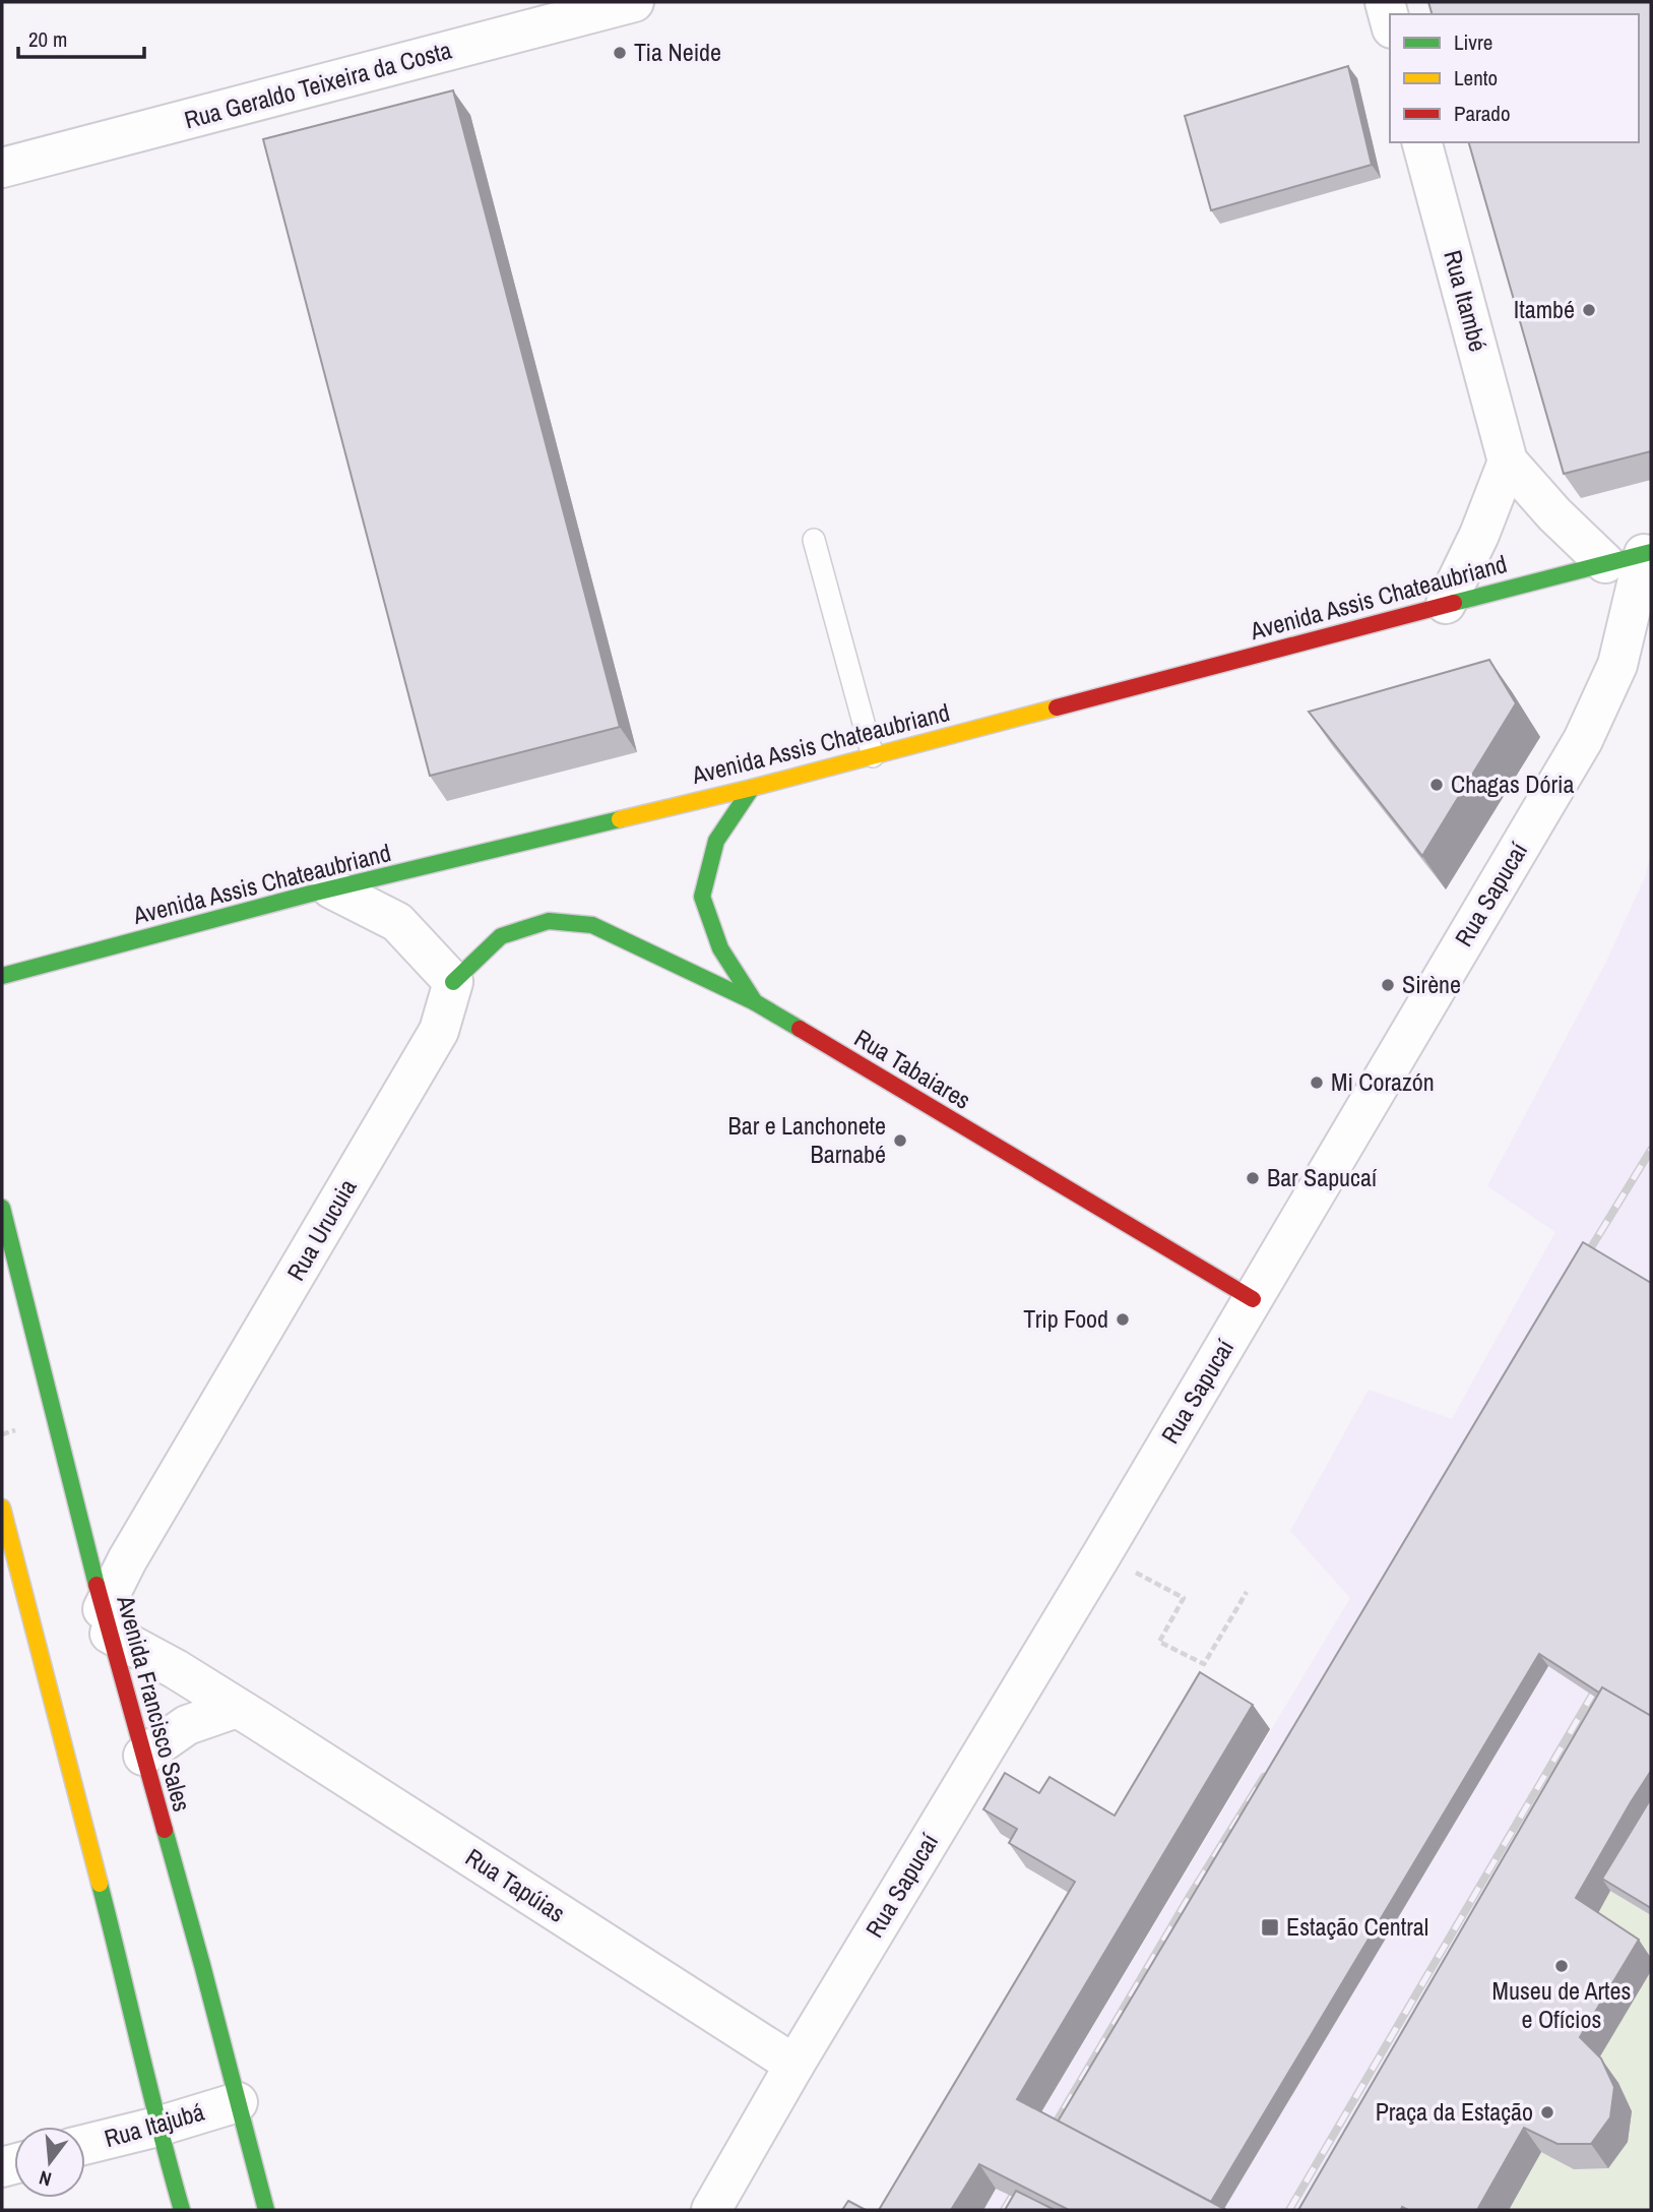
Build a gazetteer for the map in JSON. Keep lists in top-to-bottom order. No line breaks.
{"streets":{"street":["Rua Geraldo Teixeira da Costa","Rua Itambé","Avenida Assis Chateaubriand","Rua Sapucaí","Rua Tabaiares","Rua Urucuia","Avenida Francisco Sales","Rua Tapúias","Rua Itajubá"]},"crossings":[["Rua Itambé","Avenida Assis Chateaubriand"],["Avenida Assis Chateaubriand","Rua Sapucaí"],["Avenida Assis Chateaubriand","Rua Tabaiares"],["Rua Sapucaí","Rua Tabaiares"],["Rua Sapucaí","Rua Tapúias"],["Rua Urucuia","Avenida Francisco Sales"],["Rua Urucuia","Rua Tapúias"],["Avenida Francisco Sales","Rua Tapúias"],["Avenida Francisco Sales","Rua Itajubá"]],"places":{"other":["Tia Neide","Itambé","Chagas Dória","Sirène","Mi Corazón","Bar e Lanchonete Barnabé","Bar Sapucaí","Trip Food","Museu de Artes e Ofícios","Praça da Estação"],"transit":["Estação Central"]},"legend":["Livre","Lento","Parado"],"scale_bar":"20 m","north":"bottom"}
